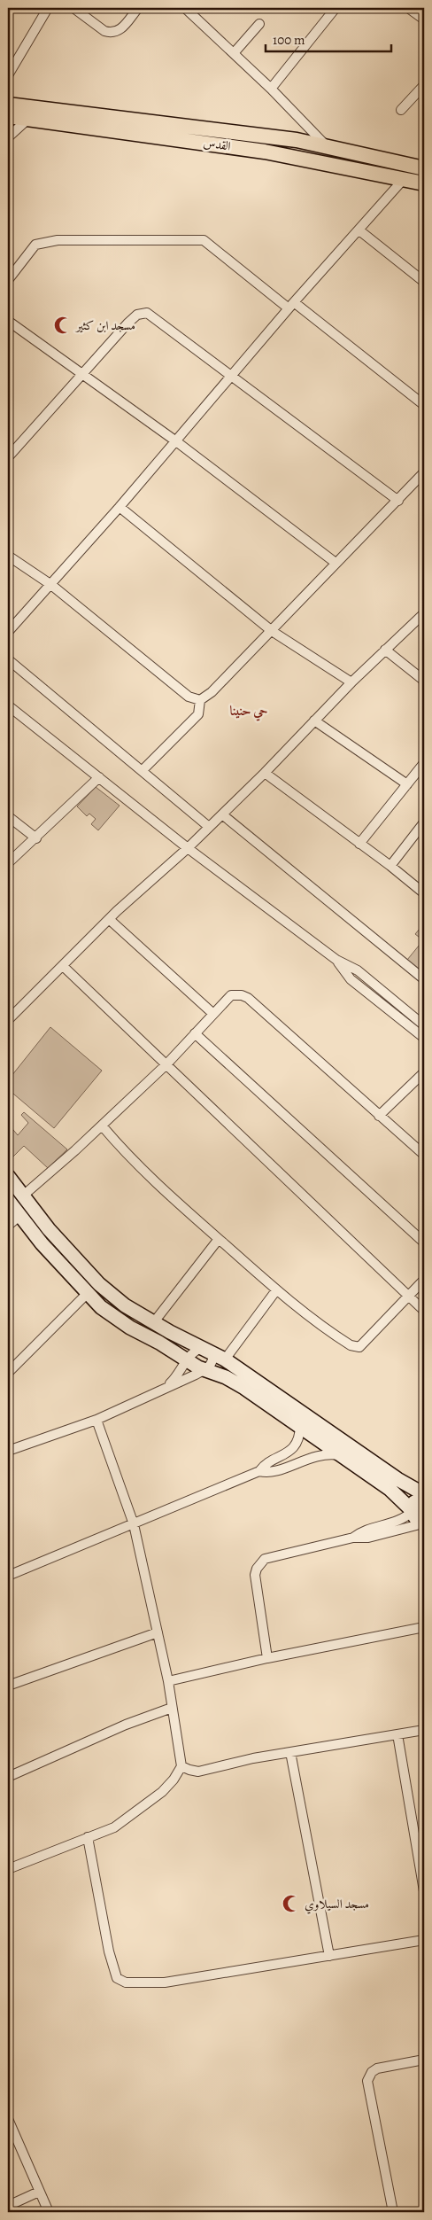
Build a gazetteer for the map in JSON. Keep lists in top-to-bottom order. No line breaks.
{"streets":{"main road":["القدس"]},"districts":["حي حنينا"],"places":{"mosque":["مسجد ابن كثير","مسجد السيلاوي"]},"scale_bar":"100 m"}
